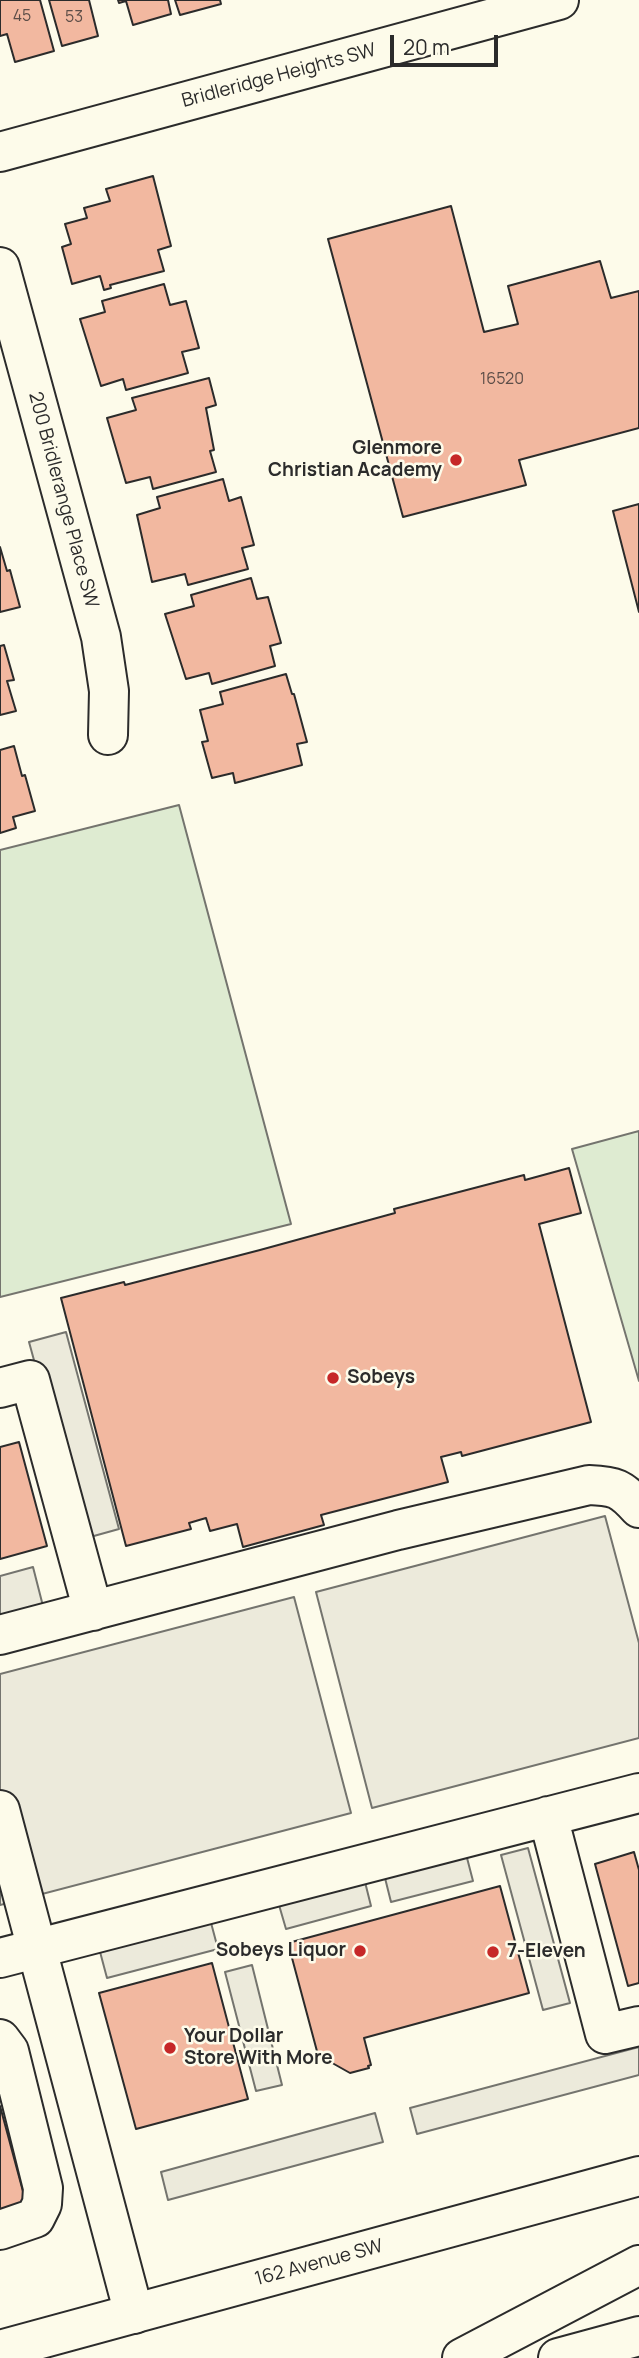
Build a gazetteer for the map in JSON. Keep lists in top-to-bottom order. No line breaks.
{"streets":{"street":["Bridleridge Heights SW","200 Bridlerange Place SW","162 Avenue SW"]},"places":["Glenmore Christian Academy","Sobeys","Sobeys Liquor","7-Eleven","Your Dollar Store With More"],"house_numbers":["45","53","16520"],"scale_bar":"20 m"}
